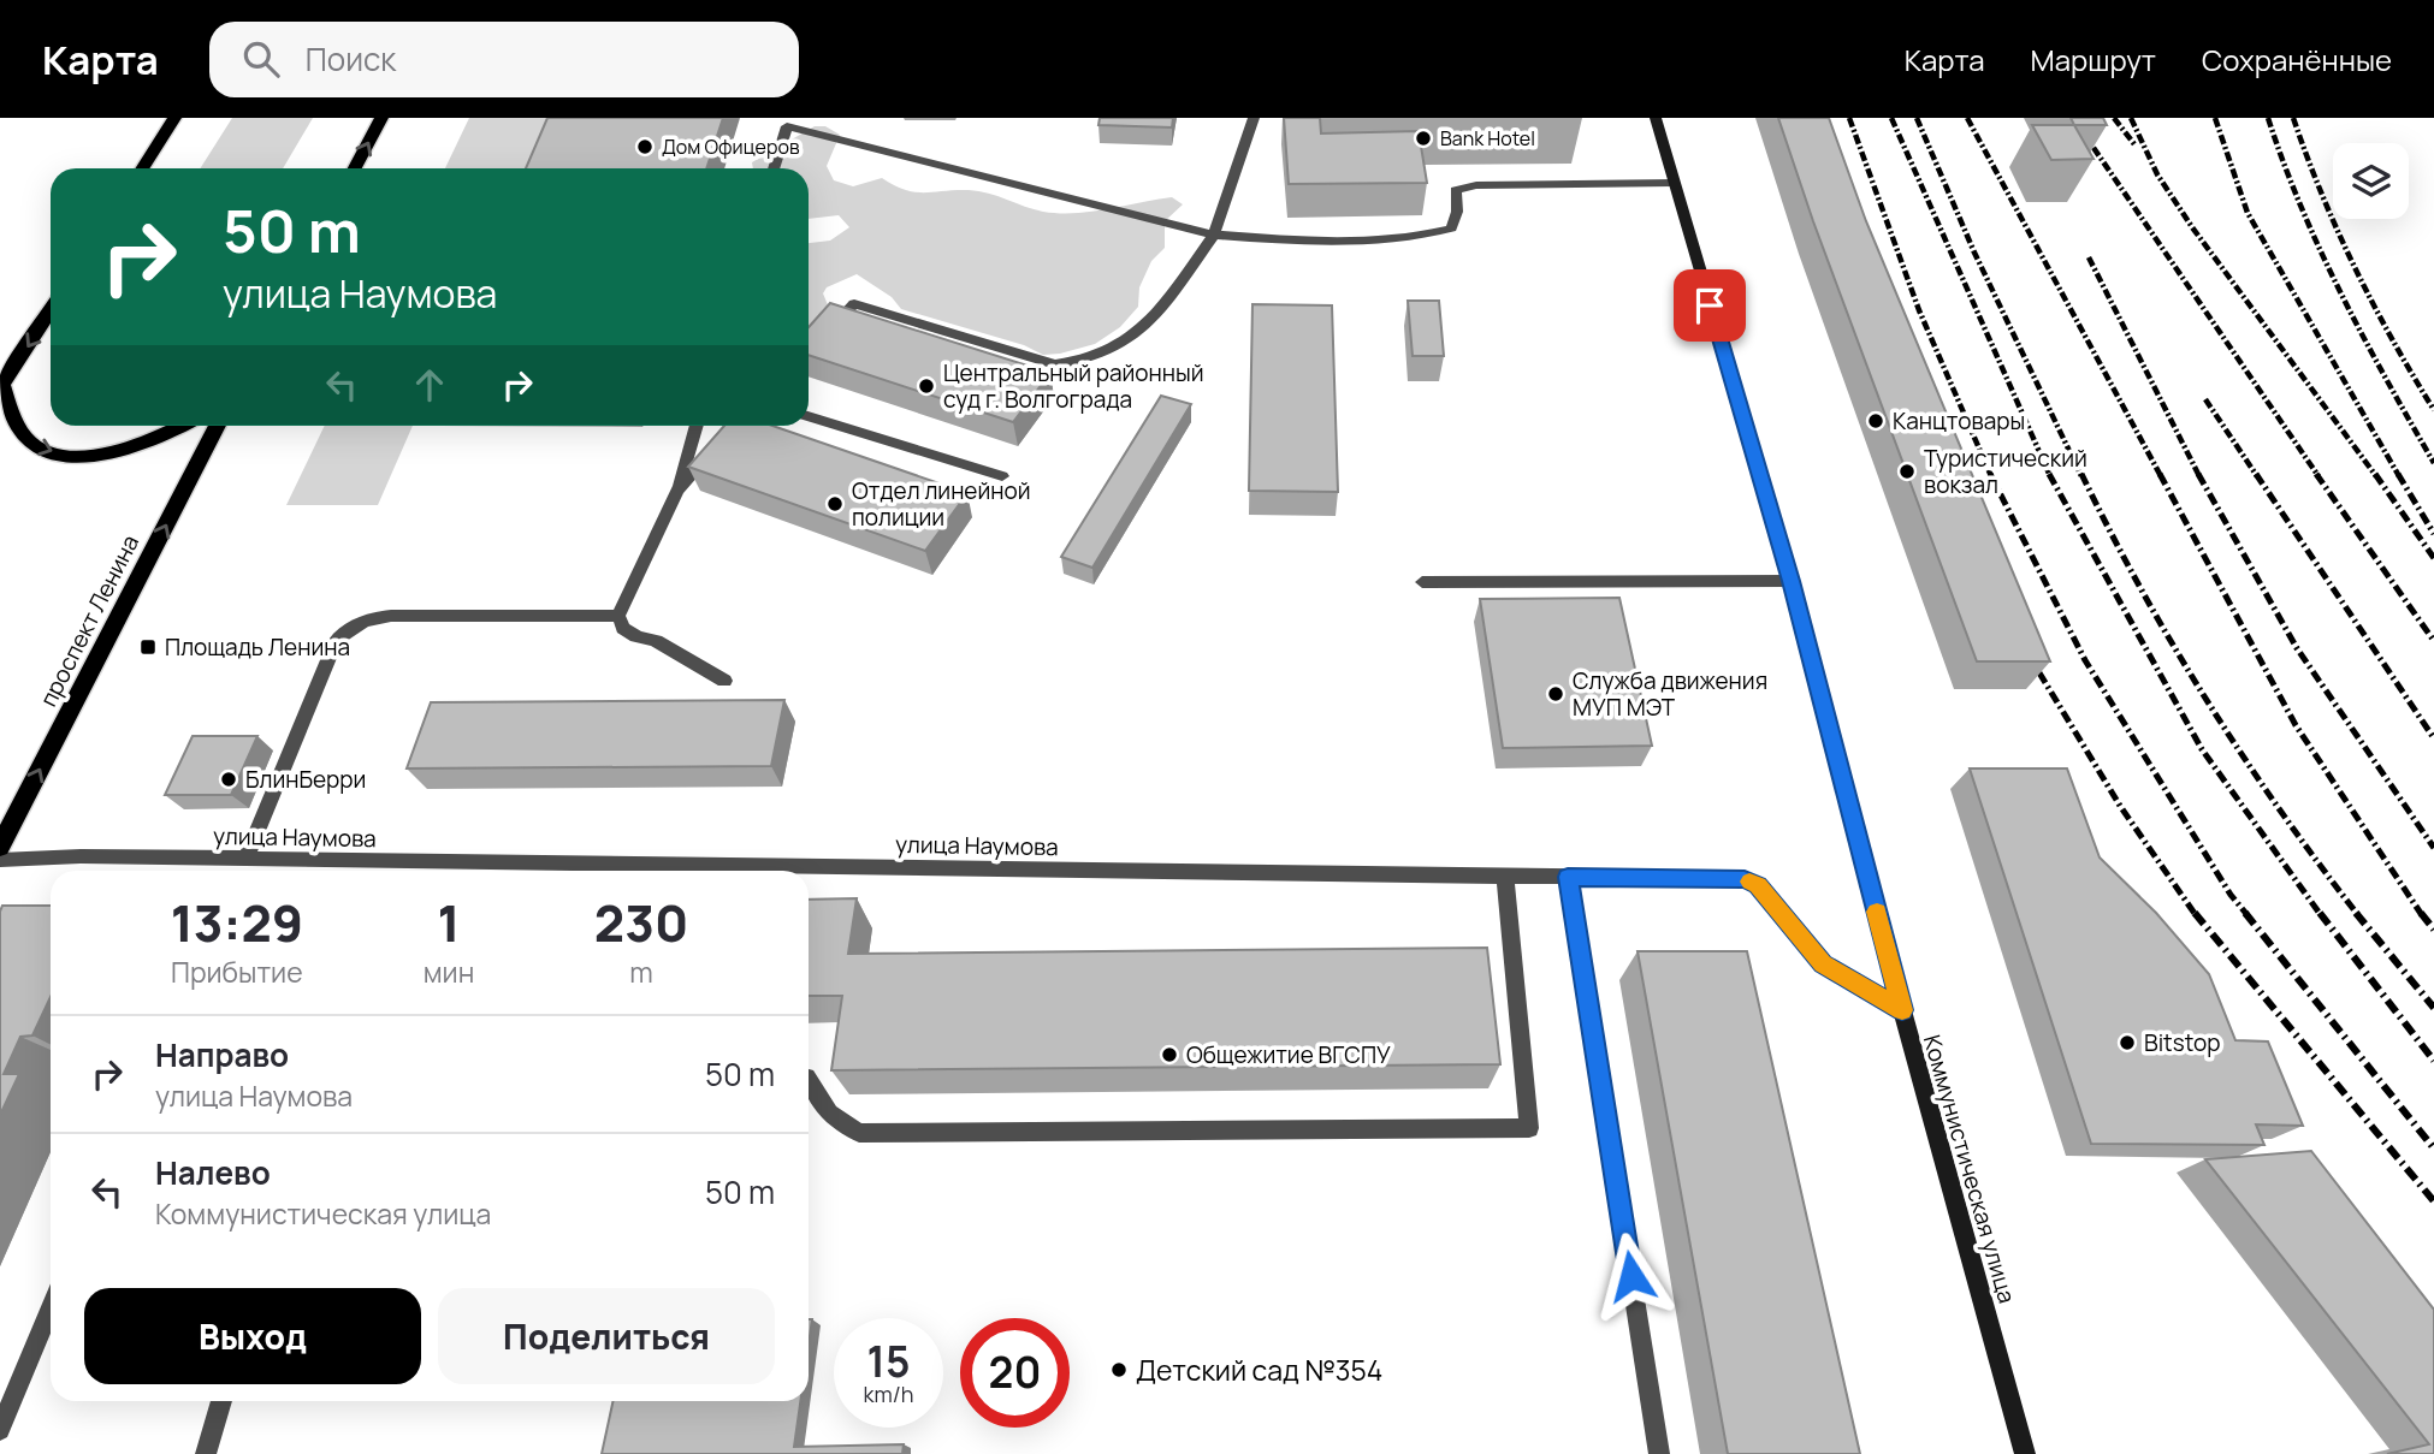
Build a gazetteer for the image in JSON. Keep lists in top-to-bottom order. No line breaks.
{"streets":{"main road":["проспект Ленина","Коммунистическая улица"],"lane":["улица Наумова"]},"crossings":[["улица Наумова","Коммунистическая улица"]],"one_way":["проспект Ленина"],"places":{"other":["Bank Hotel","Дом Офицеров","Центральный районный суд г. Волгограда","Канцтовары","Туристический вокзал","Отдел линейной полиции","Служба движения МУП МЭТ","БлинБерри","Bitstop","Общежитие ВГСПУ","Детский сад №354"],"transit":["Площадь Ленина"]},"page":{"header":"Карта","search":"Поиск","nav":["Карта","Маршрут","Сохранённые"],"turn":["50 m","улица Наумова"],"eta":["13:29","Прибытие","1","мин","230","m"],"list":[{"name":"Направо","note":"улица Наумова","value":"50 m"},{"name":"Налево","note":"Коммунистическая улица","value":"50 m"}],"buttons":["Выход","Поделиться"],"speed":"15 km/h","limit":"20"}}
